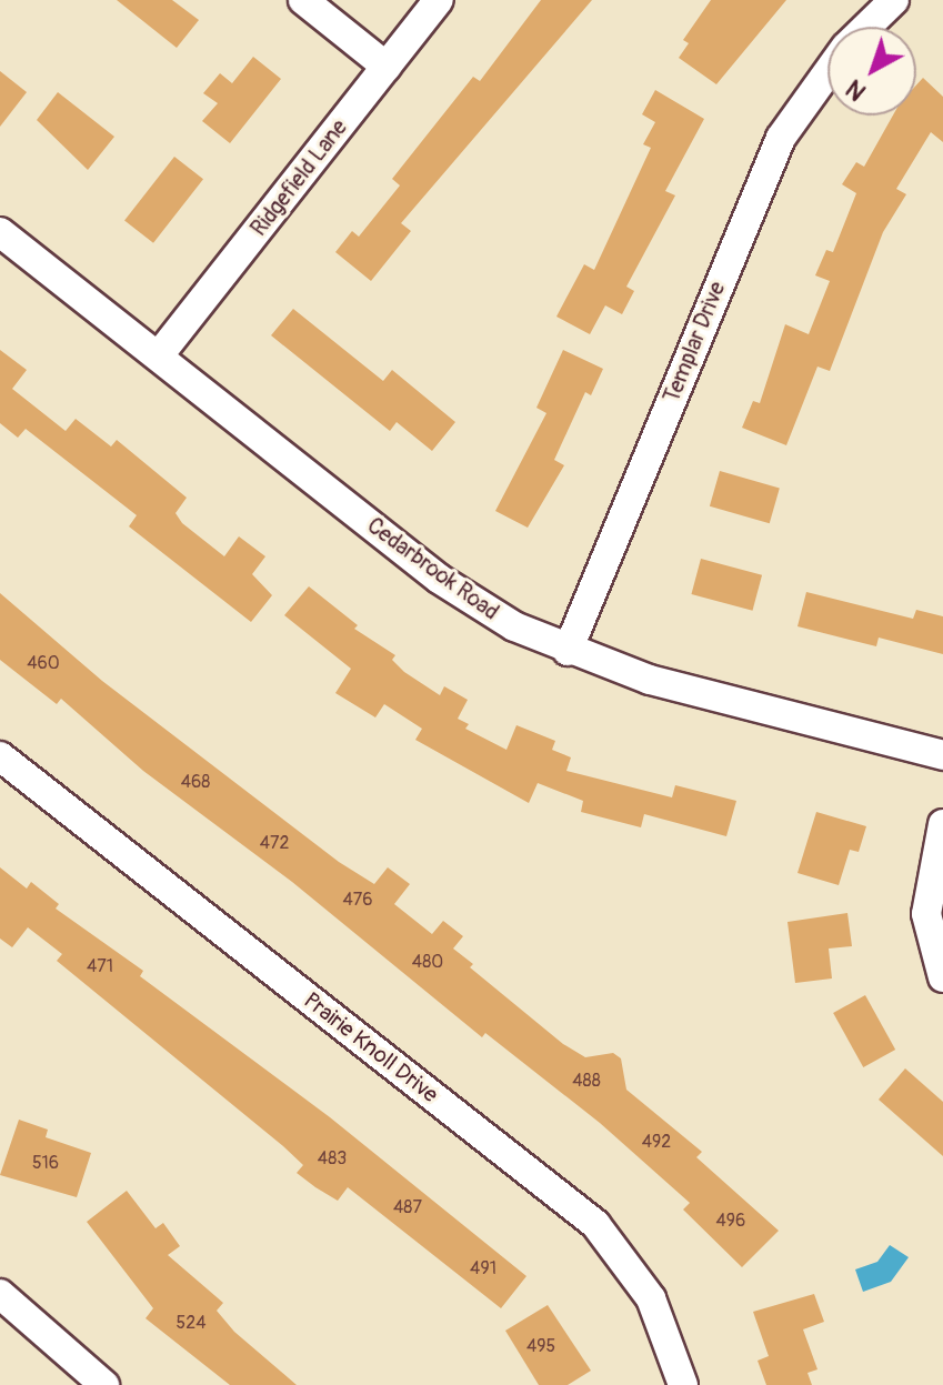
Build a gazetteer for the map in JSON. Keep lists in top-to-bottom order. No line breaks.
{"streets":{"street":["Ridgefield Lane","Templar Drive","Cedarbrook Road","Prairie Knoll Drive"]},"crossings":[["Ridgefield Lane","Cedarbrook Road"],["Templar Drive","Cedarbrook Road"]],"house_numbers":["460","468","472","476","480","471","488","492","483","516","487","496","491","524","495"],"north":"bottom left"}
